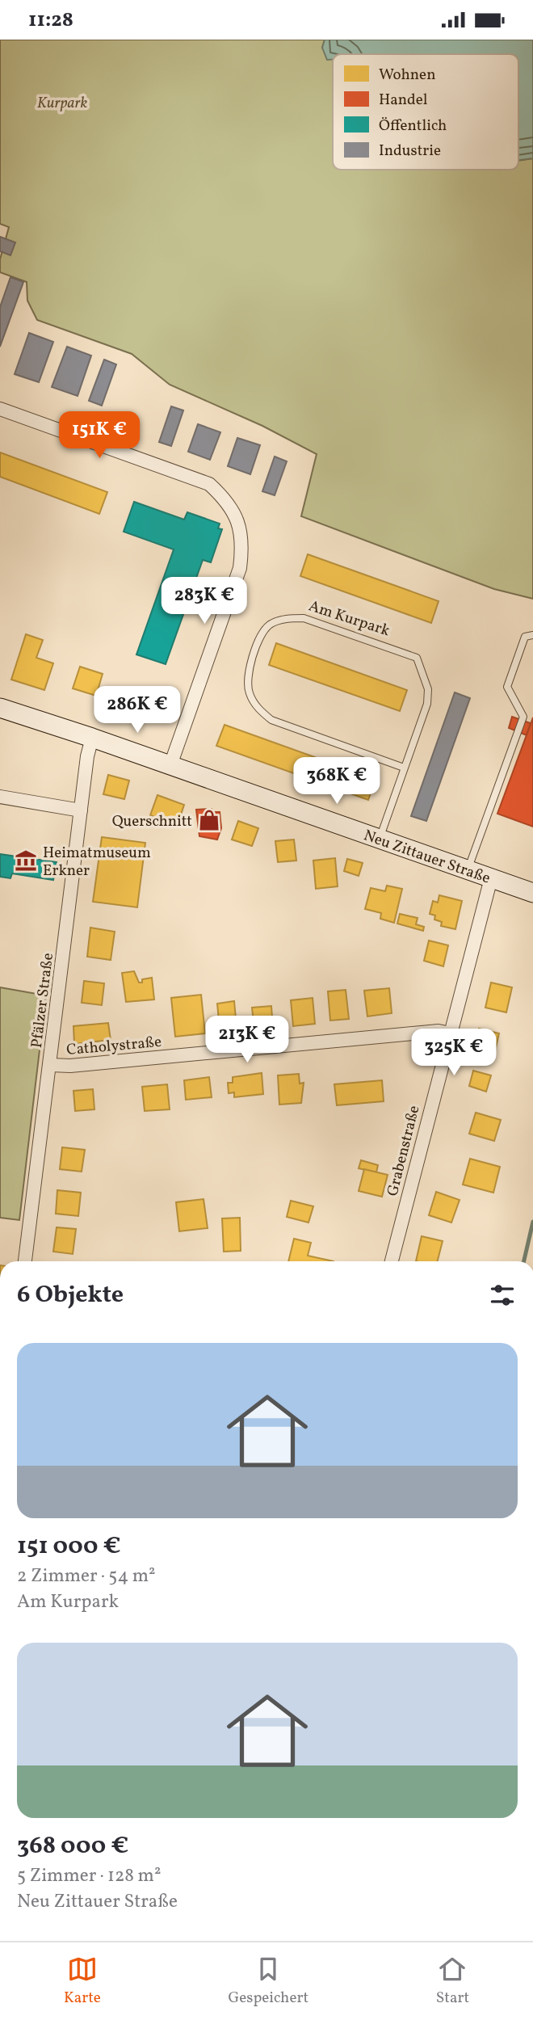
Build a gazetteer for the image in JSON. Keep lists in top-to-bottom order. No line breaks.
{"streets":{"main road":["Neu Zittauer Straße"],"street":["Pfälzer Straße","Catholystraße","Grabenstraße"],"lane":["Am Kurpark"]},"crossings":[["Am Kurpark","Neu Zittauer Straße"],["Neu Zittauer Straße","Pfälzer Straße"],["Neu Zittauer Straße","Grabenstraße"],["Pfälzer Straße","Catholystraße"],["Catholystraße","Grabenstraße"]],"parks":["Kurpark"],"places":{"shop":["Querschnitt"],"museum":["Heimatmuseum Erkner"]},"legend":["Wohnen","Handel","Öffentlich","Industrie"],"page":{"status":"11:28","price":["151K €","283K €","286K €","368K €","213K €","325K €"],"heading":"6 Objekte","list":[{"name":"151 000 €","note":"2 Zimmer · 54 m² · Am Kurpark"},{"name":"368 000 €","note":"5 Zimmer · 128 m² · Neu Zittauer Straße"}],"tabs":["Karte","Gespeichert","Start"]}}
